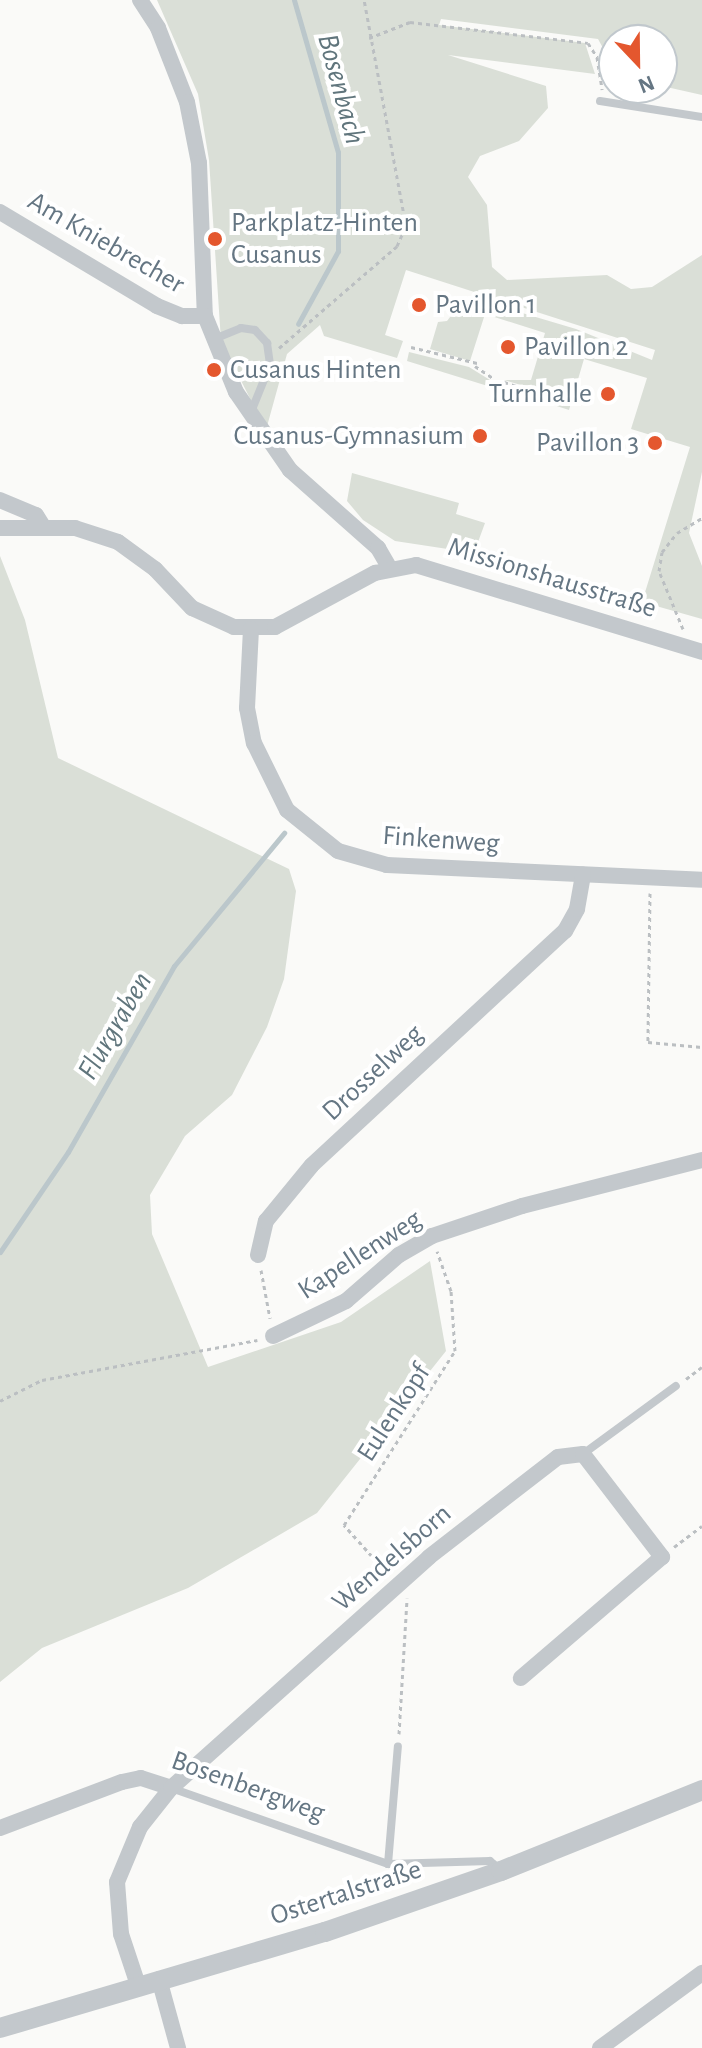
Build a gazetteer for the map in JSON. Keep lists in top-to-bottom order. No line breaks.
{"streets":{"street":["Am Kniebrecher","Missionshausstraße","Finkenweg","Drosselweg","Kapellenweg","Wendelsborn","Bosenbergweg","Ostertalstraße"],"path":["Eulenkopf"]},"crossings":[["Am Kniebrecher","Missionshausstraße"],["Missionshausstraße","Finkenweg"],["Finkenweg","Drosselweg"],["Kapellenweg","Eulenkopf"],["Eulenkopf","Wendelsborn"],["Wendelsborn","Bosenbergweg"],["Wendelsborn","Ostertalstraße"],["Bosenbergweg","Ostertalstraße"]],"water":["Bosenbach","Flurgraben"],"places":["Parkplatz-Hinten Cusanus","Pavillon 1","Pavillon 2","Cusanus Hinten","Turnhalle","Cusanus-Gymnasium","Pavillon 3"],"north":"bottom"}
